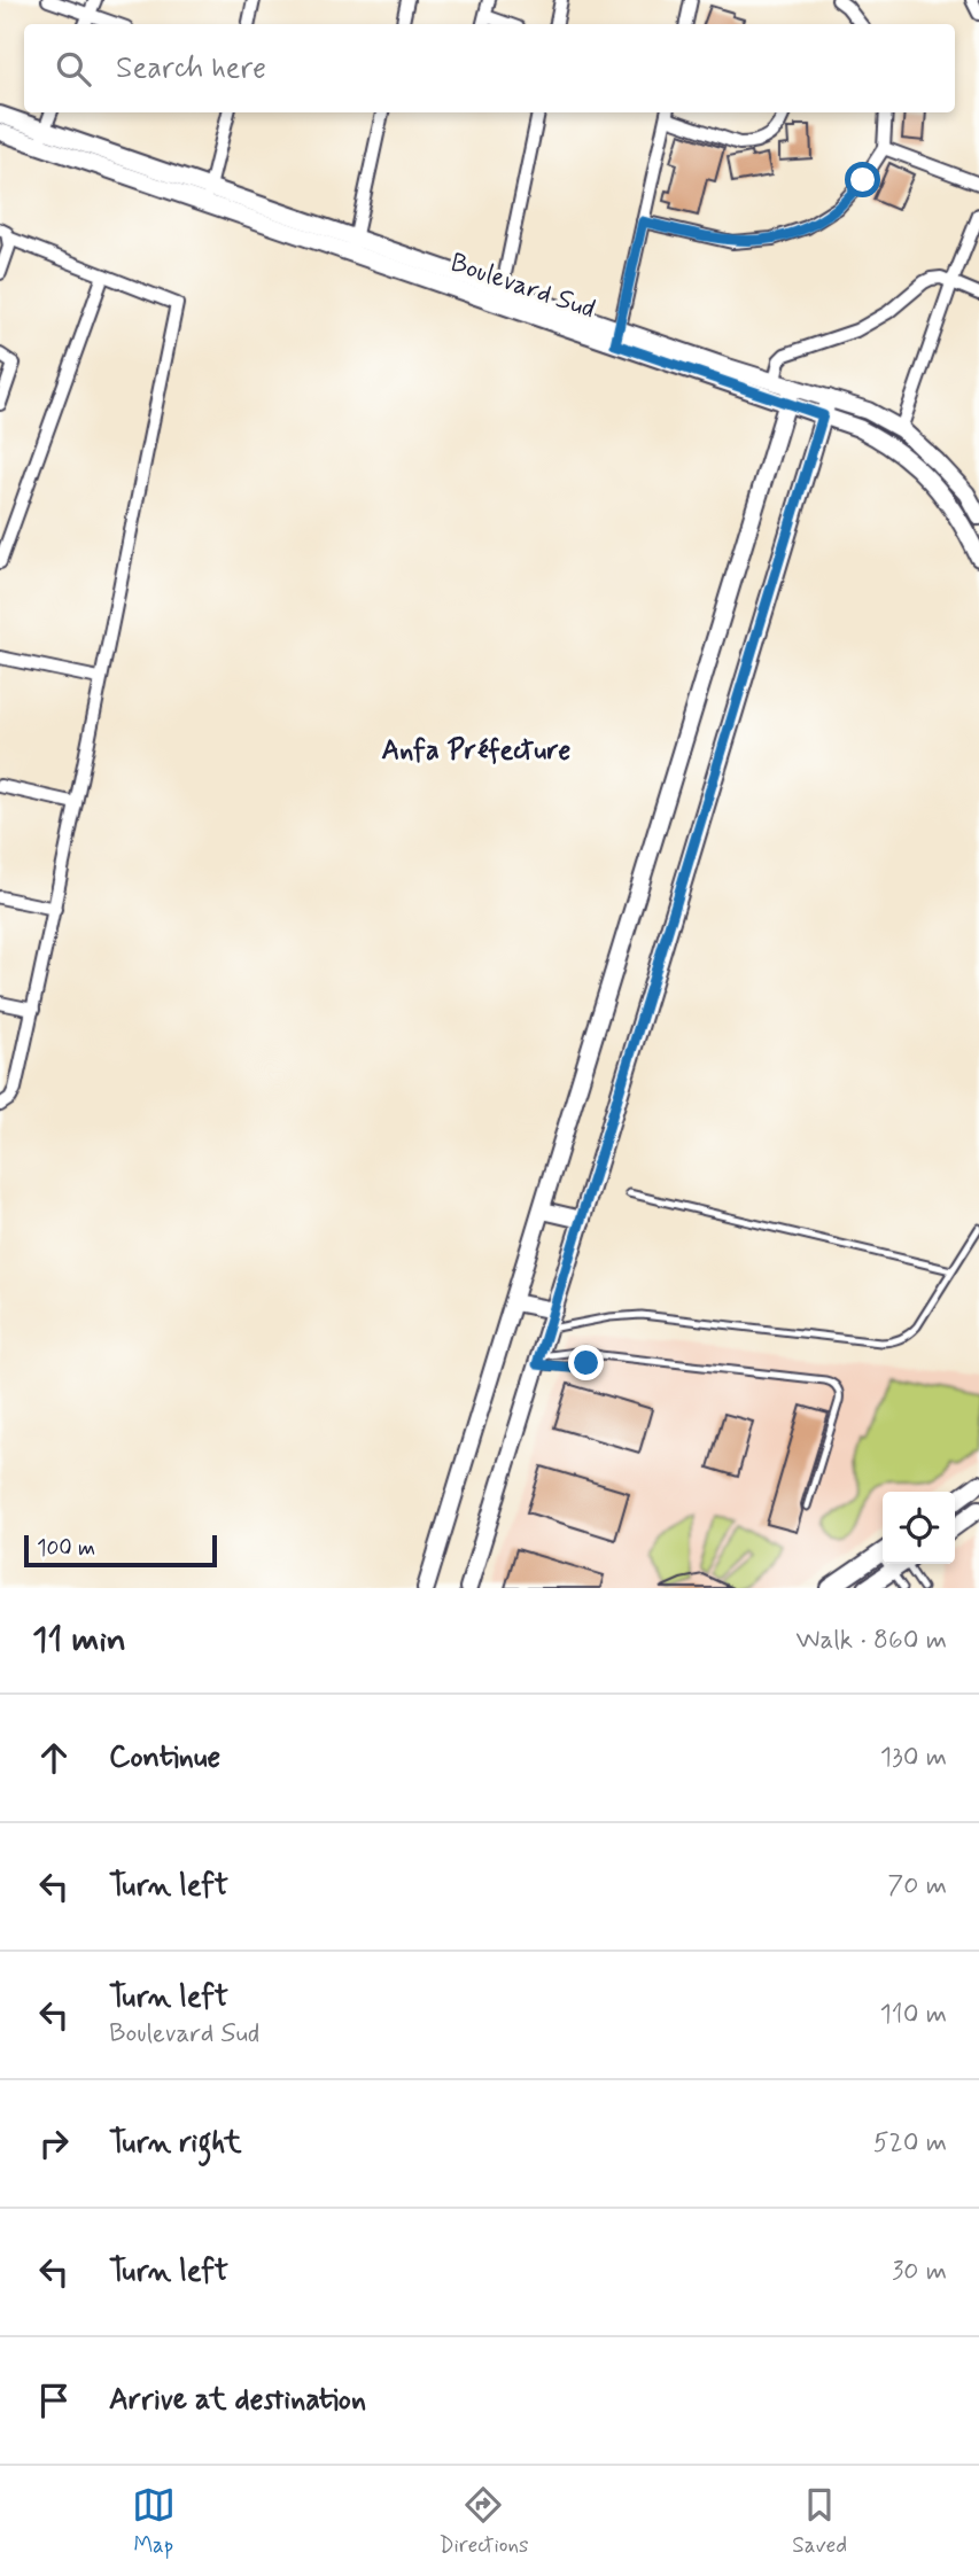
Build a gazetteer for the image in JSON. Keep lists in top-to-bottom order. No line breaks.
{"streets":{"main road":["Boulevard Sud"]},"districts":["Anfa Préfecture"],"scale_bar":"100 m","page":{"search":"Search here","scale":"100 m","heading":["11 min","Walk · 860 m"],"list":[["Continue","130 m"],["Turn left","70 m"],["Turn left","Boulevard Sud","110 m"],["Turn right","520 m"],["Turn left","30 m"],"Arrive at destination"],"nav":["Map","Directions","Saved"]}}
